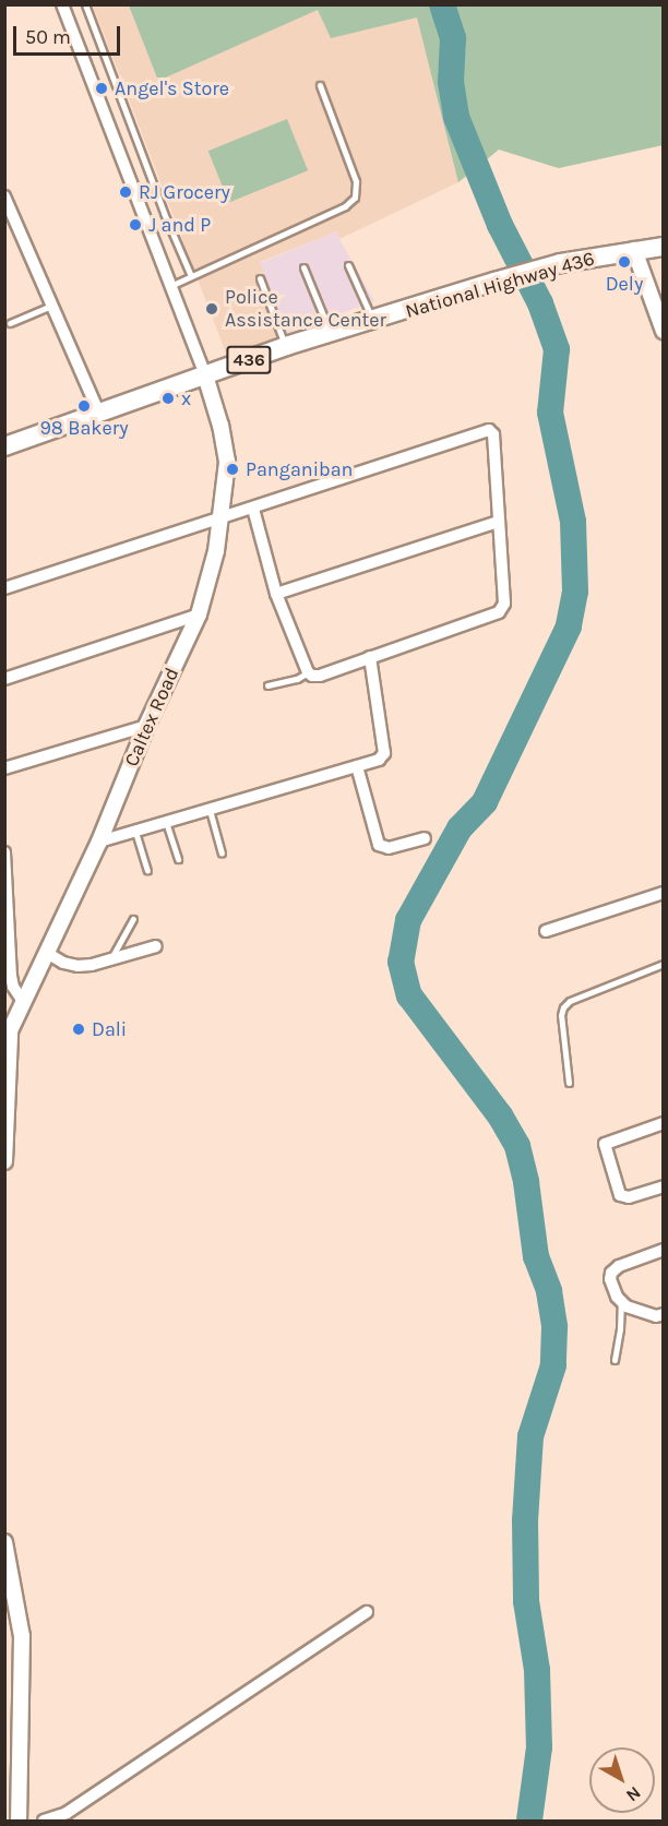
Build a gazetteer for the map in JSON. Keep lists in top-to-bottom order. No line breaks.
{"streets":{"main road":["National Highway 436","436"],"street":["Caltex Road"]},"crossings":[["National Highway 436","Caltex Road"]],"places":["Angel's Store","RJ Grocery","J and P","Dely","Police Assistance Center","x","98 Bakery","Panganiban","Dali"],"scale_bar":"50 m","north":"bottom right"}
